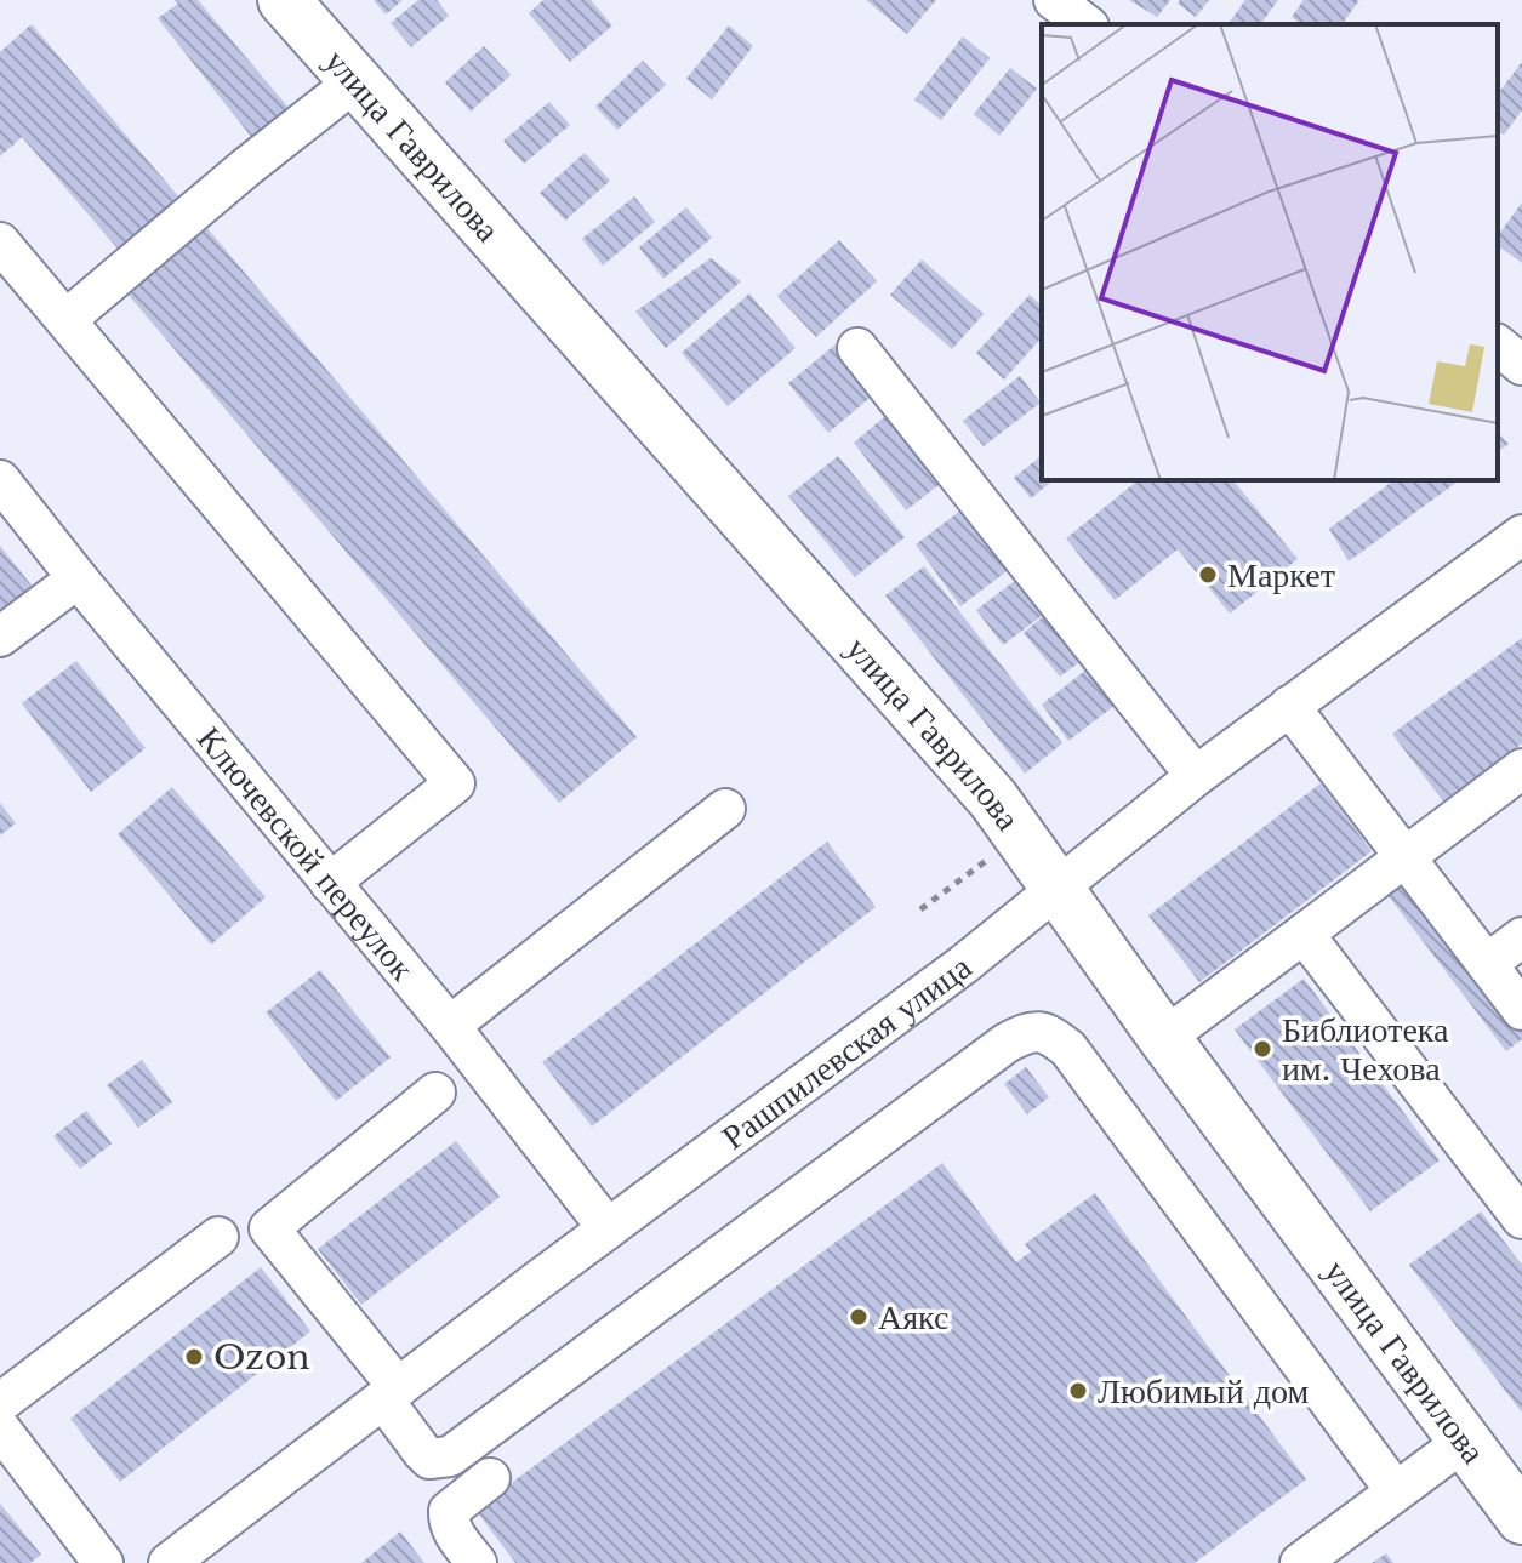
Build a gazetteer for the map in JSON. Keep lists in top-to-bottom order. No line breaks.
{"streets":{"main road":["улица Гаврилова"],"street":["Ключевской переулок","Рашпилевская улица"]},"crossings":[["улица Гаврилова","Рашпилевская улица"],["Ключевской переулок","Рашпилевская улица"]],"places":["Маркет","Библиотека им. Чехова","Аякс","Ozon","Любимый дом"]}
